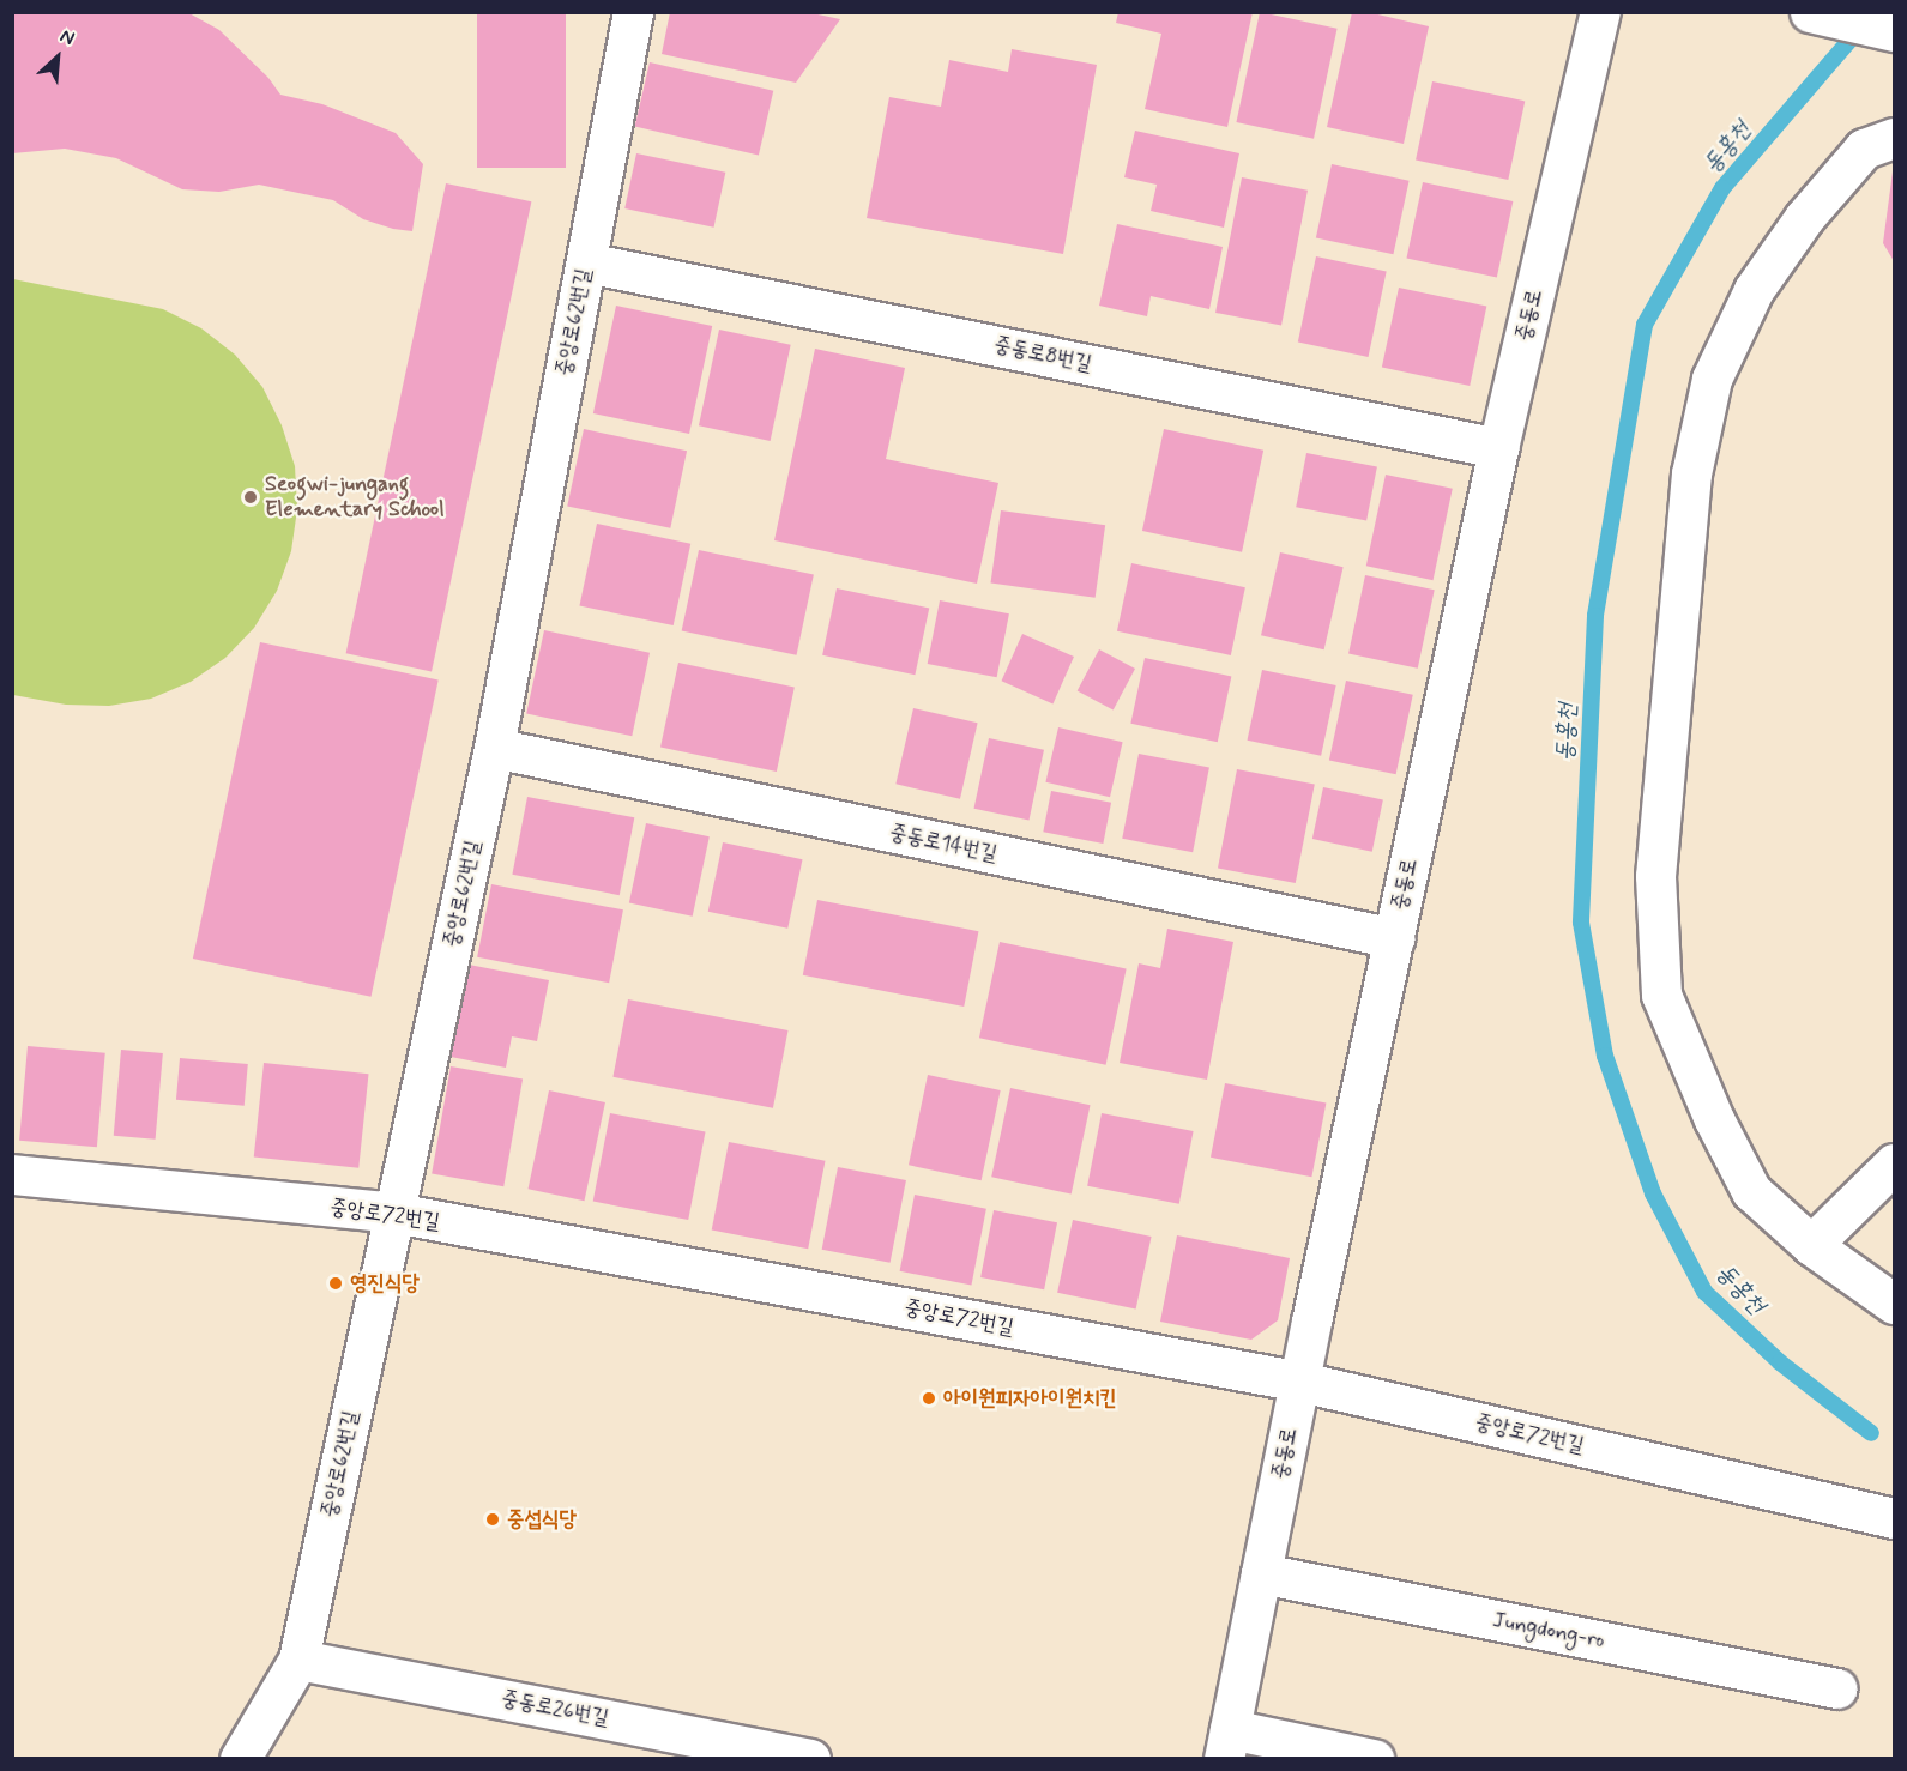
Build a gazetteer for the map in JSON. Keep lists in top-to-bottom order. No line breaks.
{"streets":{"street":["중동로","중앙로62번길","중동로8번길","중동로14번길","중앙로72번길","Jungdong-ro","중동로26번길"]},"crossings":[["중동로","중동로8번길"],["중동로","중동로14번길"],["중동로","중앙로72번길"],["중동로","Jungdong-ro"],["중앙로62번길","중동로8번길"],["중앙로62번길","중동로14번길"],["중앙로62번길","중앙로72번길"],["중앙로62번길","중동로26번길"]],"water":["동홍천"],"places":["Seogwi-jungang Elementary School","영진식당","아이원피자아이원치킨","중섭식당"],"north":"top right"}
